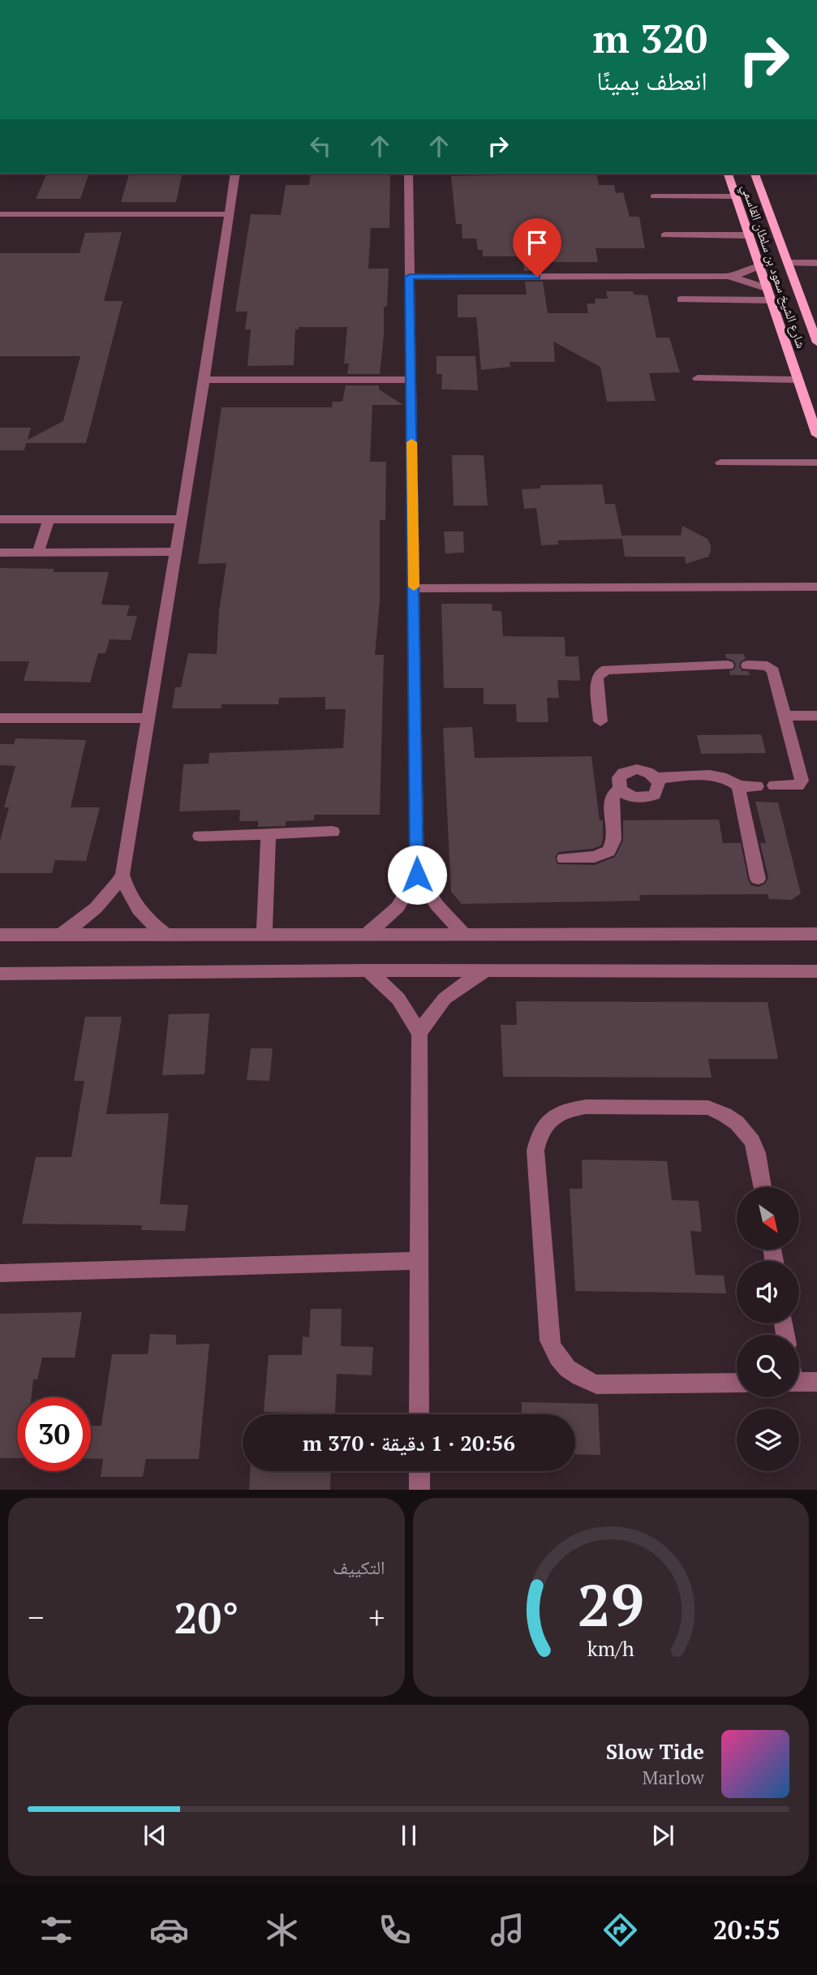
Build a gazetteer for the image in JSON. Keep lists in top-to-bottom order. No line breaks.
{"streets":{"main road":["شارع الشيخ سعود بن سلطان القاسمي"]},"north":"bottom right","page":{"turn":["320 m","انعطف يمينًا"],"limit":"30","trip":"20:56 · 1 دقيقة · 370 m","tile":"التكييف","heat":["−","20°","+"],"song":["Slow Tide","Marlow"],"tabs":"20:55","gauge":["29","km/h"]}}
